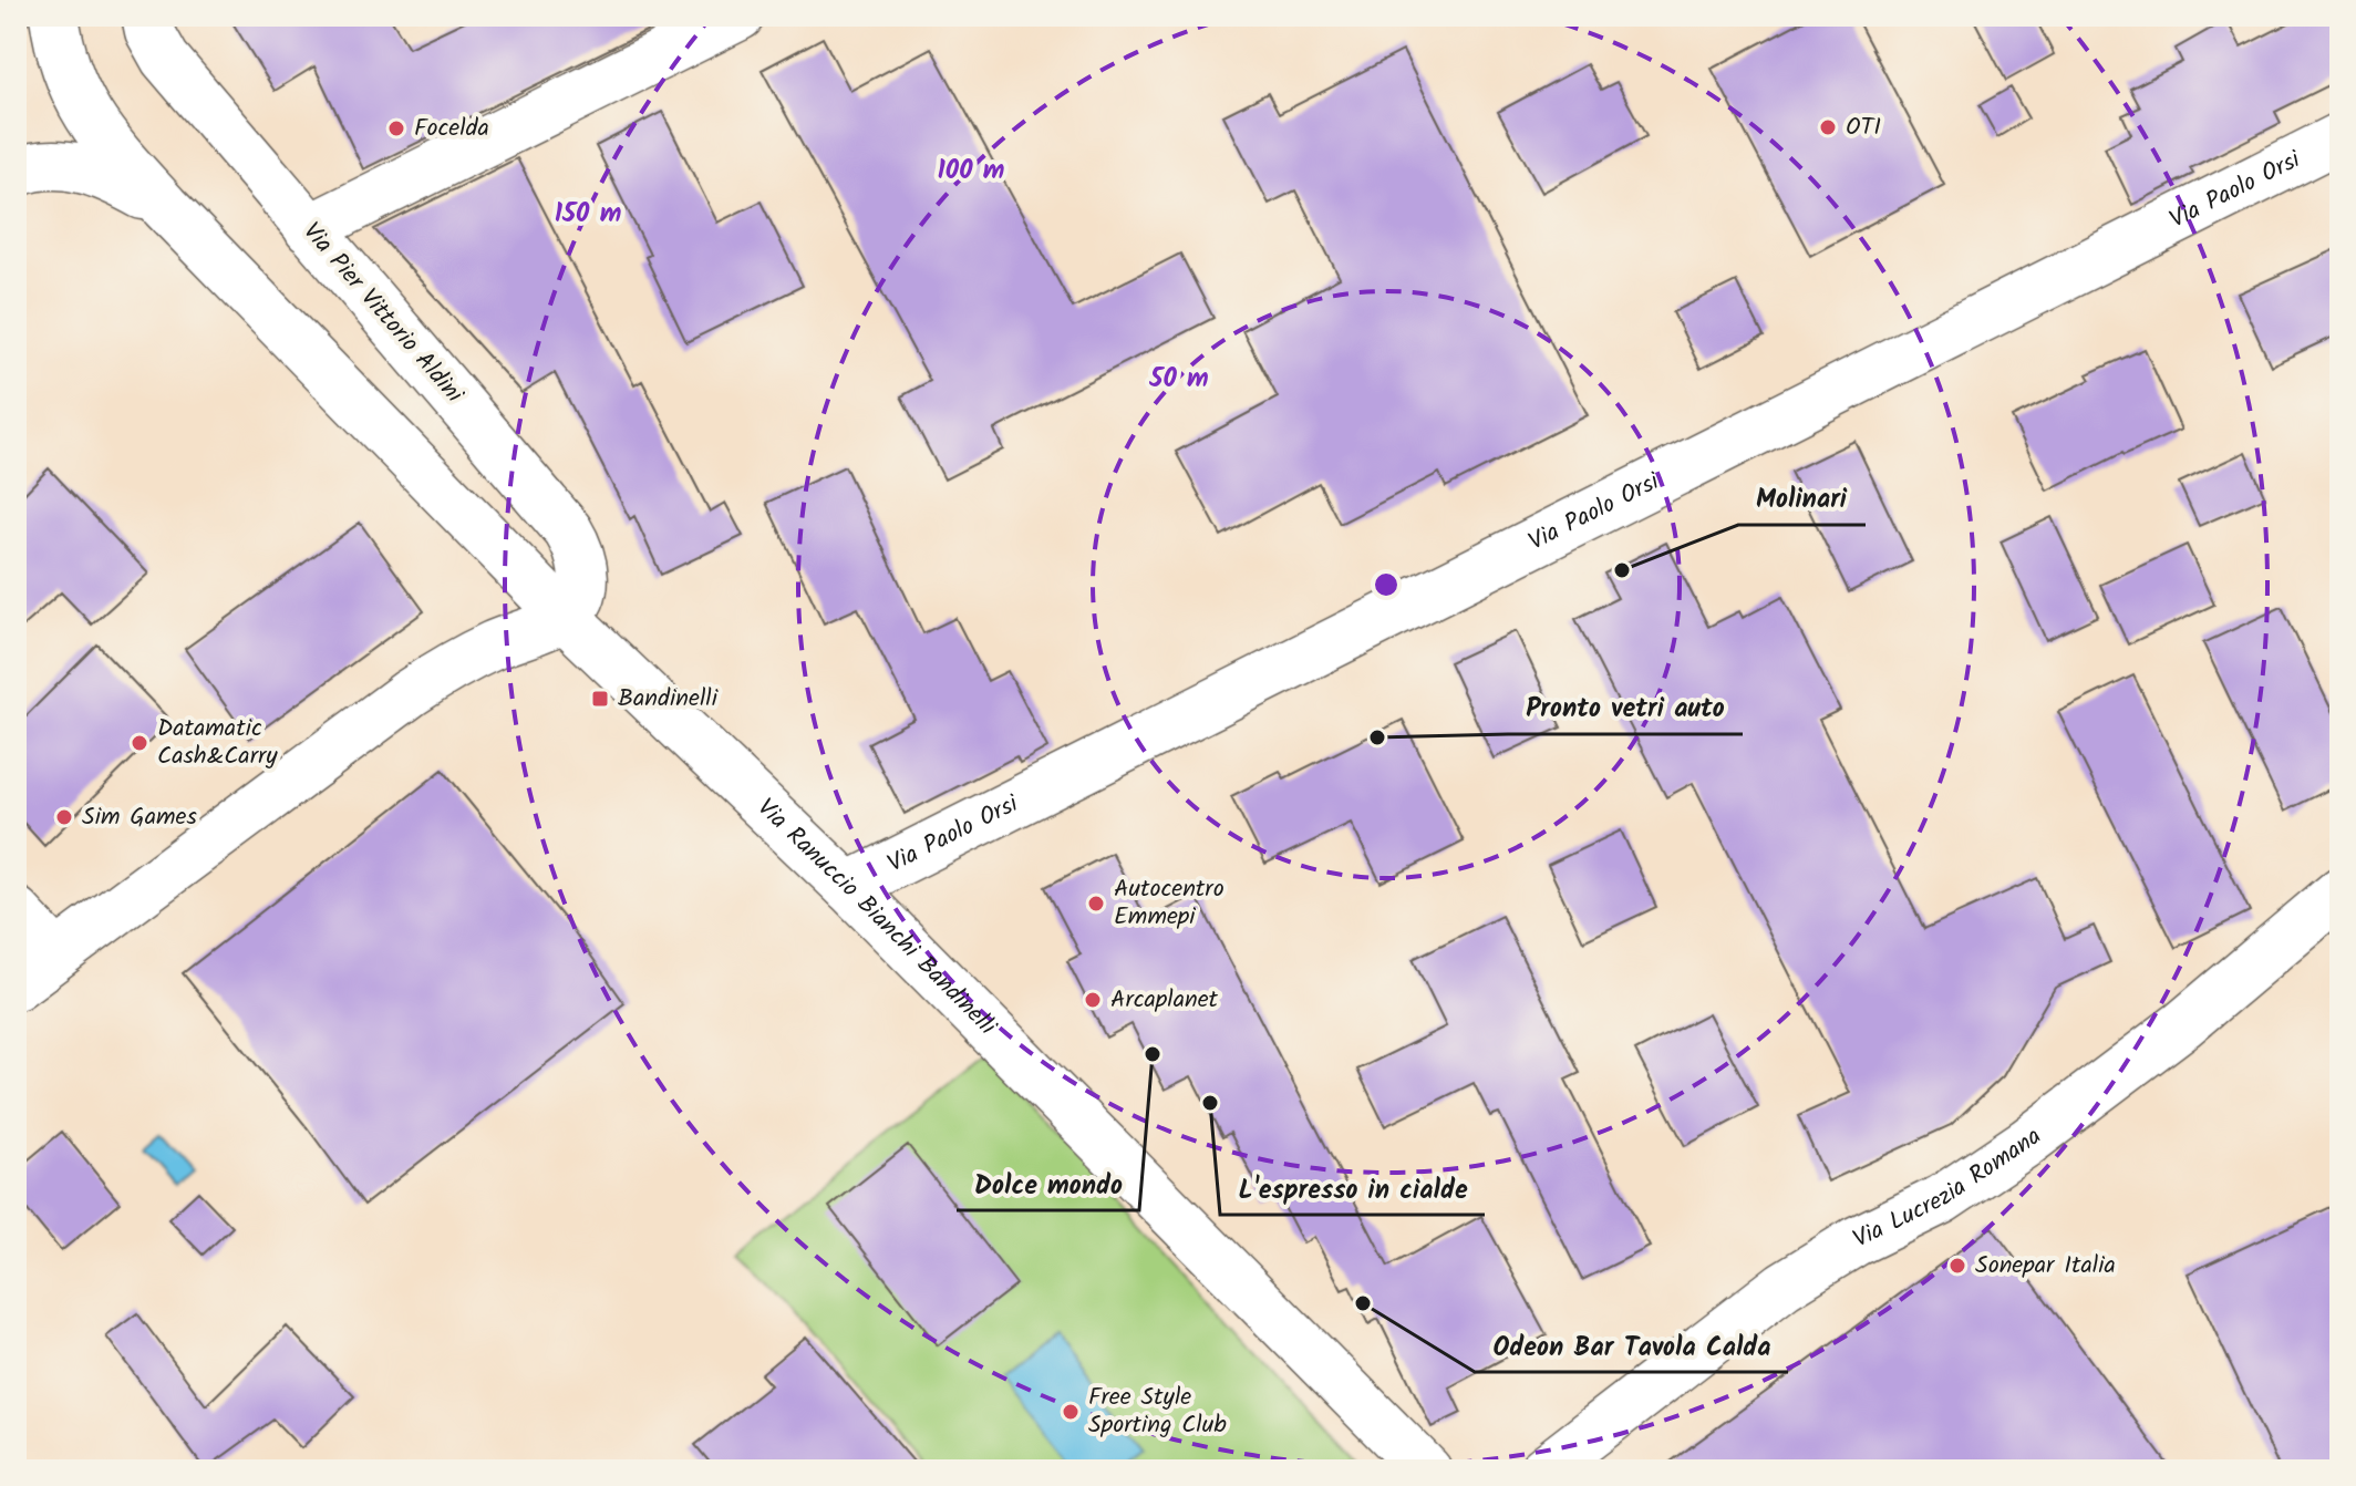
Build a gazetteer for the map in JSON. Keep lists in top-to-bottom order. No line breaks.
{"streets":{"street":["Via Paolo Orsi","Via Pier Vittorio Aldini","Via Ranuccio Bianchi Bandinelli","Via Lucrezia Romana"]},"crossings":[["Via Paolo Orsi","Via Ranuccio Bianchi Bandinelli"],["Via Pier Vittorio Aldini","Via Ranuccio Bianchi Bandinelli"]],"places":{"other":["OTI","Focelda","Molinari","Pronto vetri auto","Datamatic Cash&Carry","Sim Games","Autocentro Emmepi","Arcaplanet","Dolce mondo","L'espresso in cialde","Sonepar Italia","Odeon Bar Tavola Calda","Free Style Sporting Club"],"transit":["Bandinelli"]},"rings":["100 m","150 m","50 m"]}
